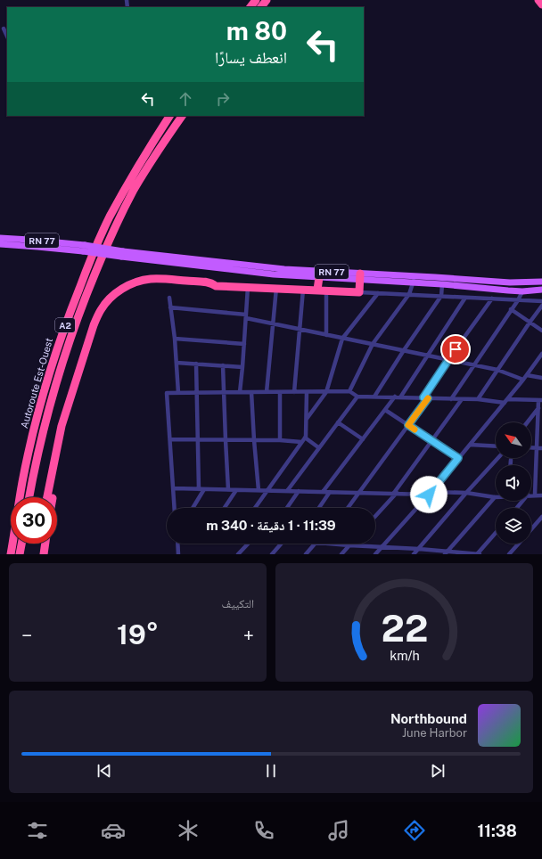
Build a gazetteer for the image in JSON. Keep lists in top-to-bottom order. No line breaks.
{"streets":{"highway":["A2","Autoroute Est-Ouest"],"main road":["RN 77"]},"north":"top left","page":{"turn":["80 m","انعطف يسارًا"],"limit":"30","trip":"11:39 · 1 دقيقة · 340 m","tile":"التكييف","heat":["−","19°","+"],"song":["Northbound","June Harbor"],"tabs":"11:38","gauge":["22","km/h"]}}
